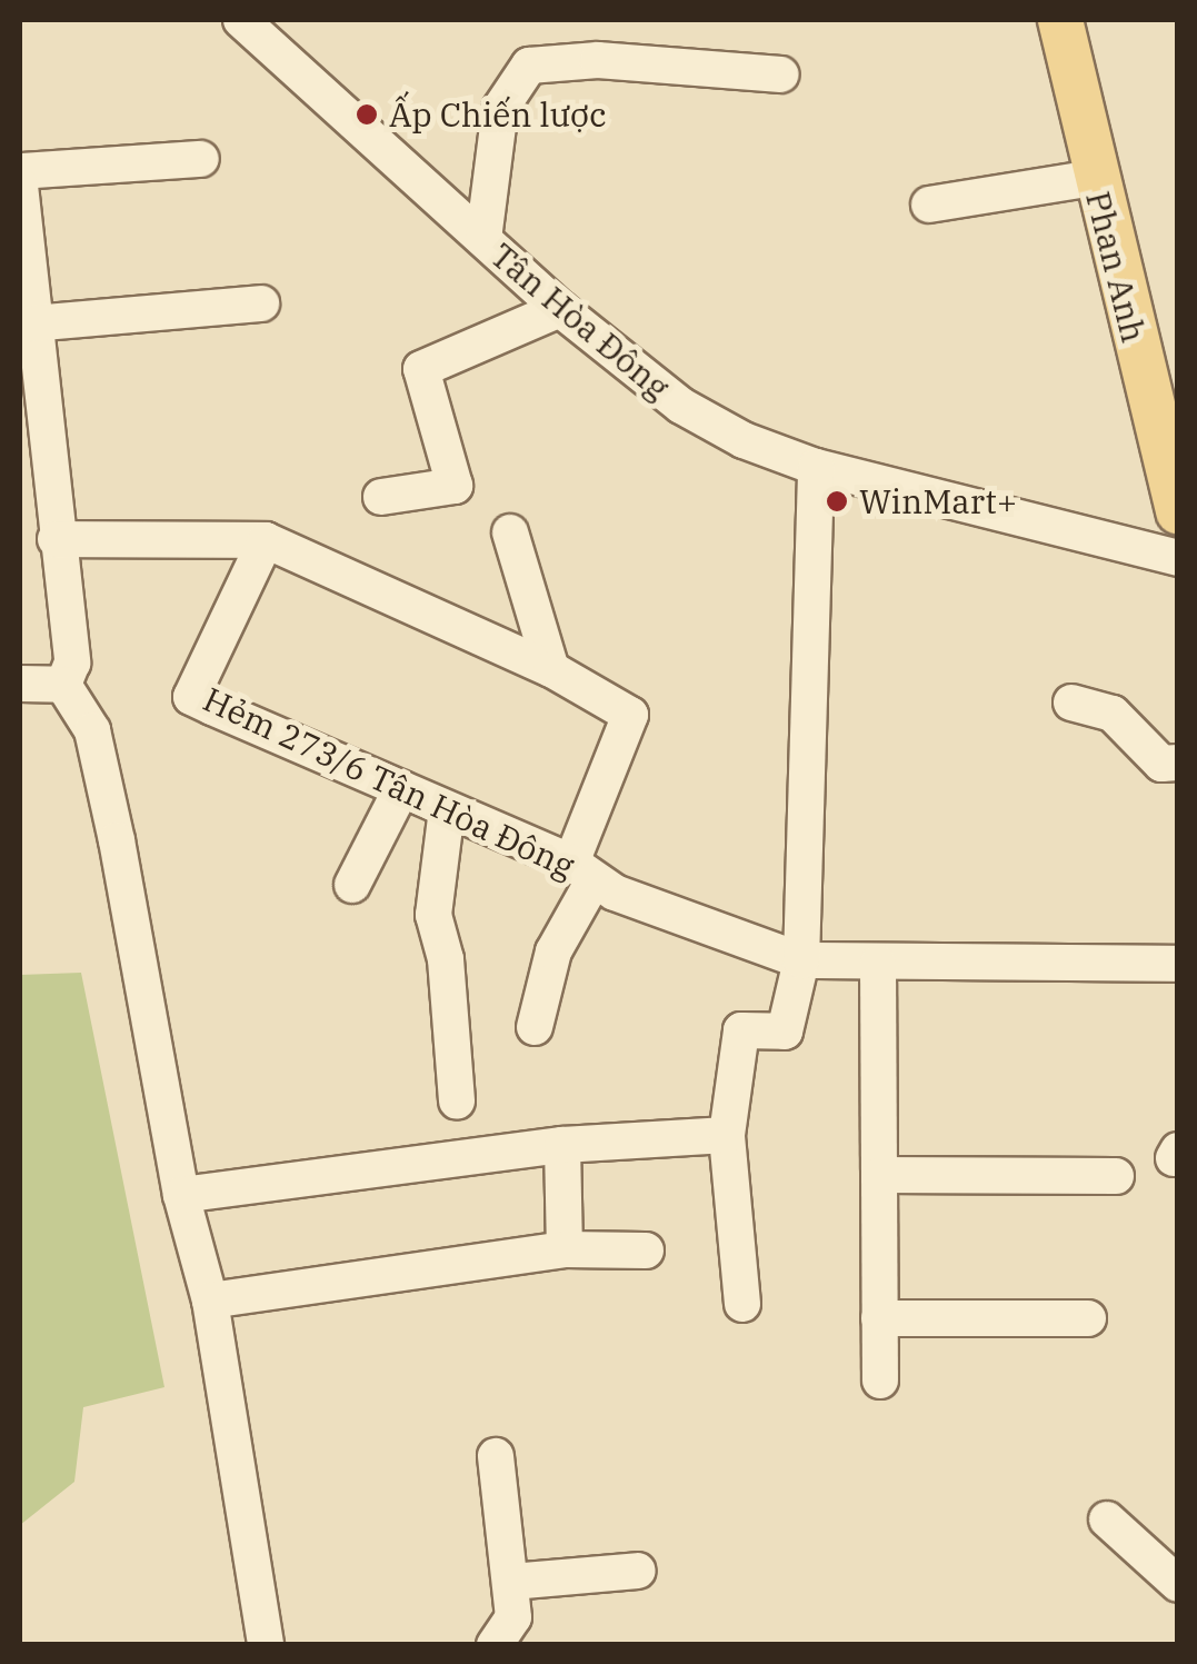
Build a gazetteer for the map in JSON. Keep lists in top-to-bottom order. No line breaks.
{"streets":{"main road":["Phan Anh"],"street":["Tân Hòa Đông","Hẻm 273/6 Tân Hòa Đông"]},"places":["Ấp Chiến lược","WinMart+"]}
